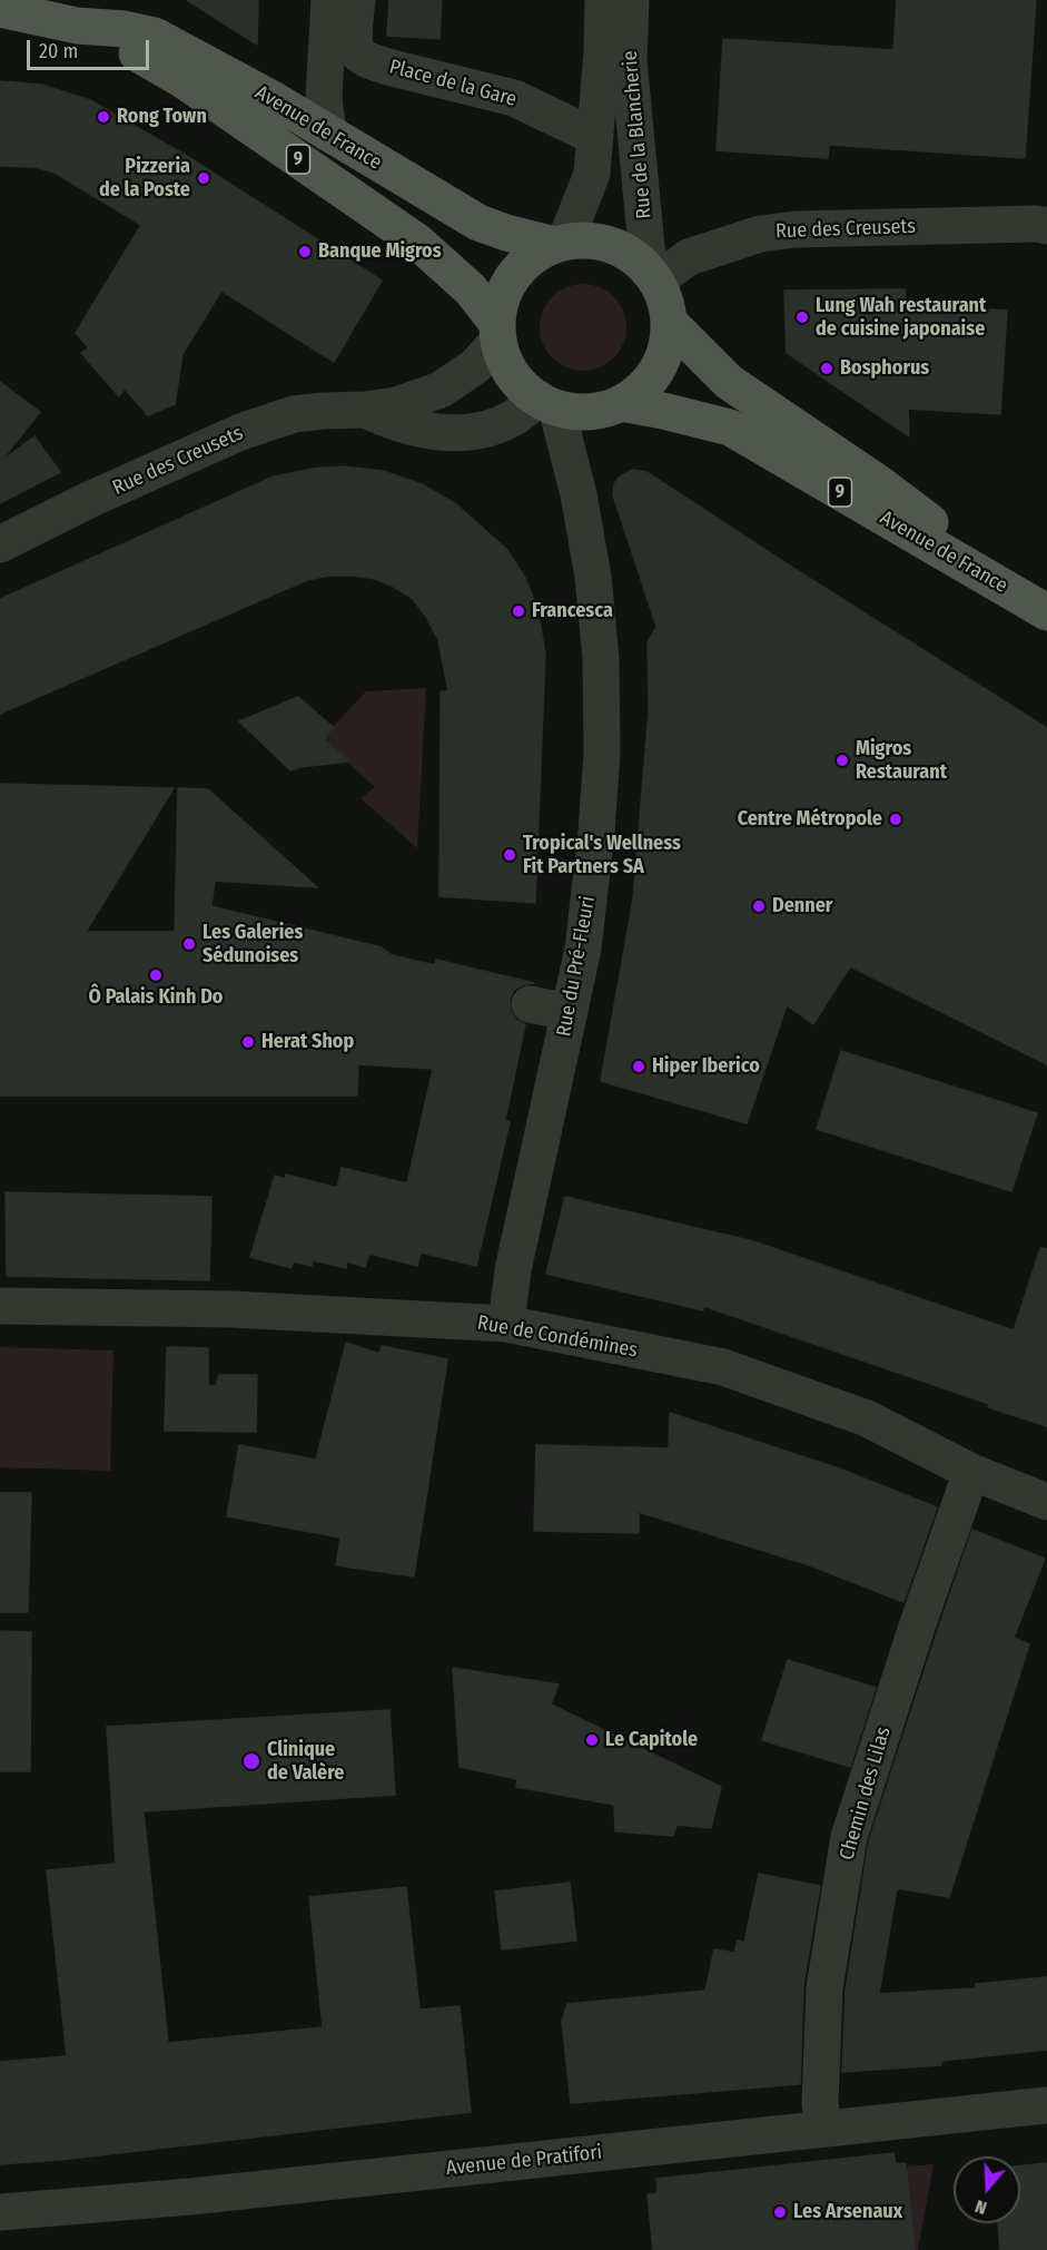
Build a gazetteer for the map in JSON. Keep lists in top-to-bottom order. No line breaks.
{"streets":{"main road":["Avenue de France","9"],"street":["Place de la Gare","Rue de la Blancherie","Rue des Creusets","Rue du Pré-Fleuri","Rue de Condémines","Chemin des Lilas","Avenue de Pratifori"]},"crossings":[["Place de la Gare","Rue de la Blancherie"],["Avenue de France","Rue de la Blancherie"],["Avenue de France","Rue des Creusets"],["Avenue de France","Rue du Pré-Fleuri"],["Rue de la Blancherie","Rue des Creusets"],["Rue de la Blancherie","Rue du Pré-Fleuri"],["Rue des Creusets","Rue du Pré-Fleuri"],["Rue du Pré-Fleuri","Rue de Condémines"],["Rue de Condémines","Chemin des Lilas"],["Chemin des Lilas","Avenue de Pratifori"]],"places":["Rong Town","Pizzeria de la Poste","Banque Migros","Lung Wah restaurant de cuisine japonaise","Bosphorus","Francesca","Migros Restaurant","Centre Métropole","Tropical's Wellness Fit Partners SA","Denner","Les Galeries Sédunoises","Ô Palais Kinh Do","Herat Shop","Hiper Iberico","Le Capitole","Clinique de Valère","Les Arsenaux"],"scale_bar":"20 m","north":"bottom"}
